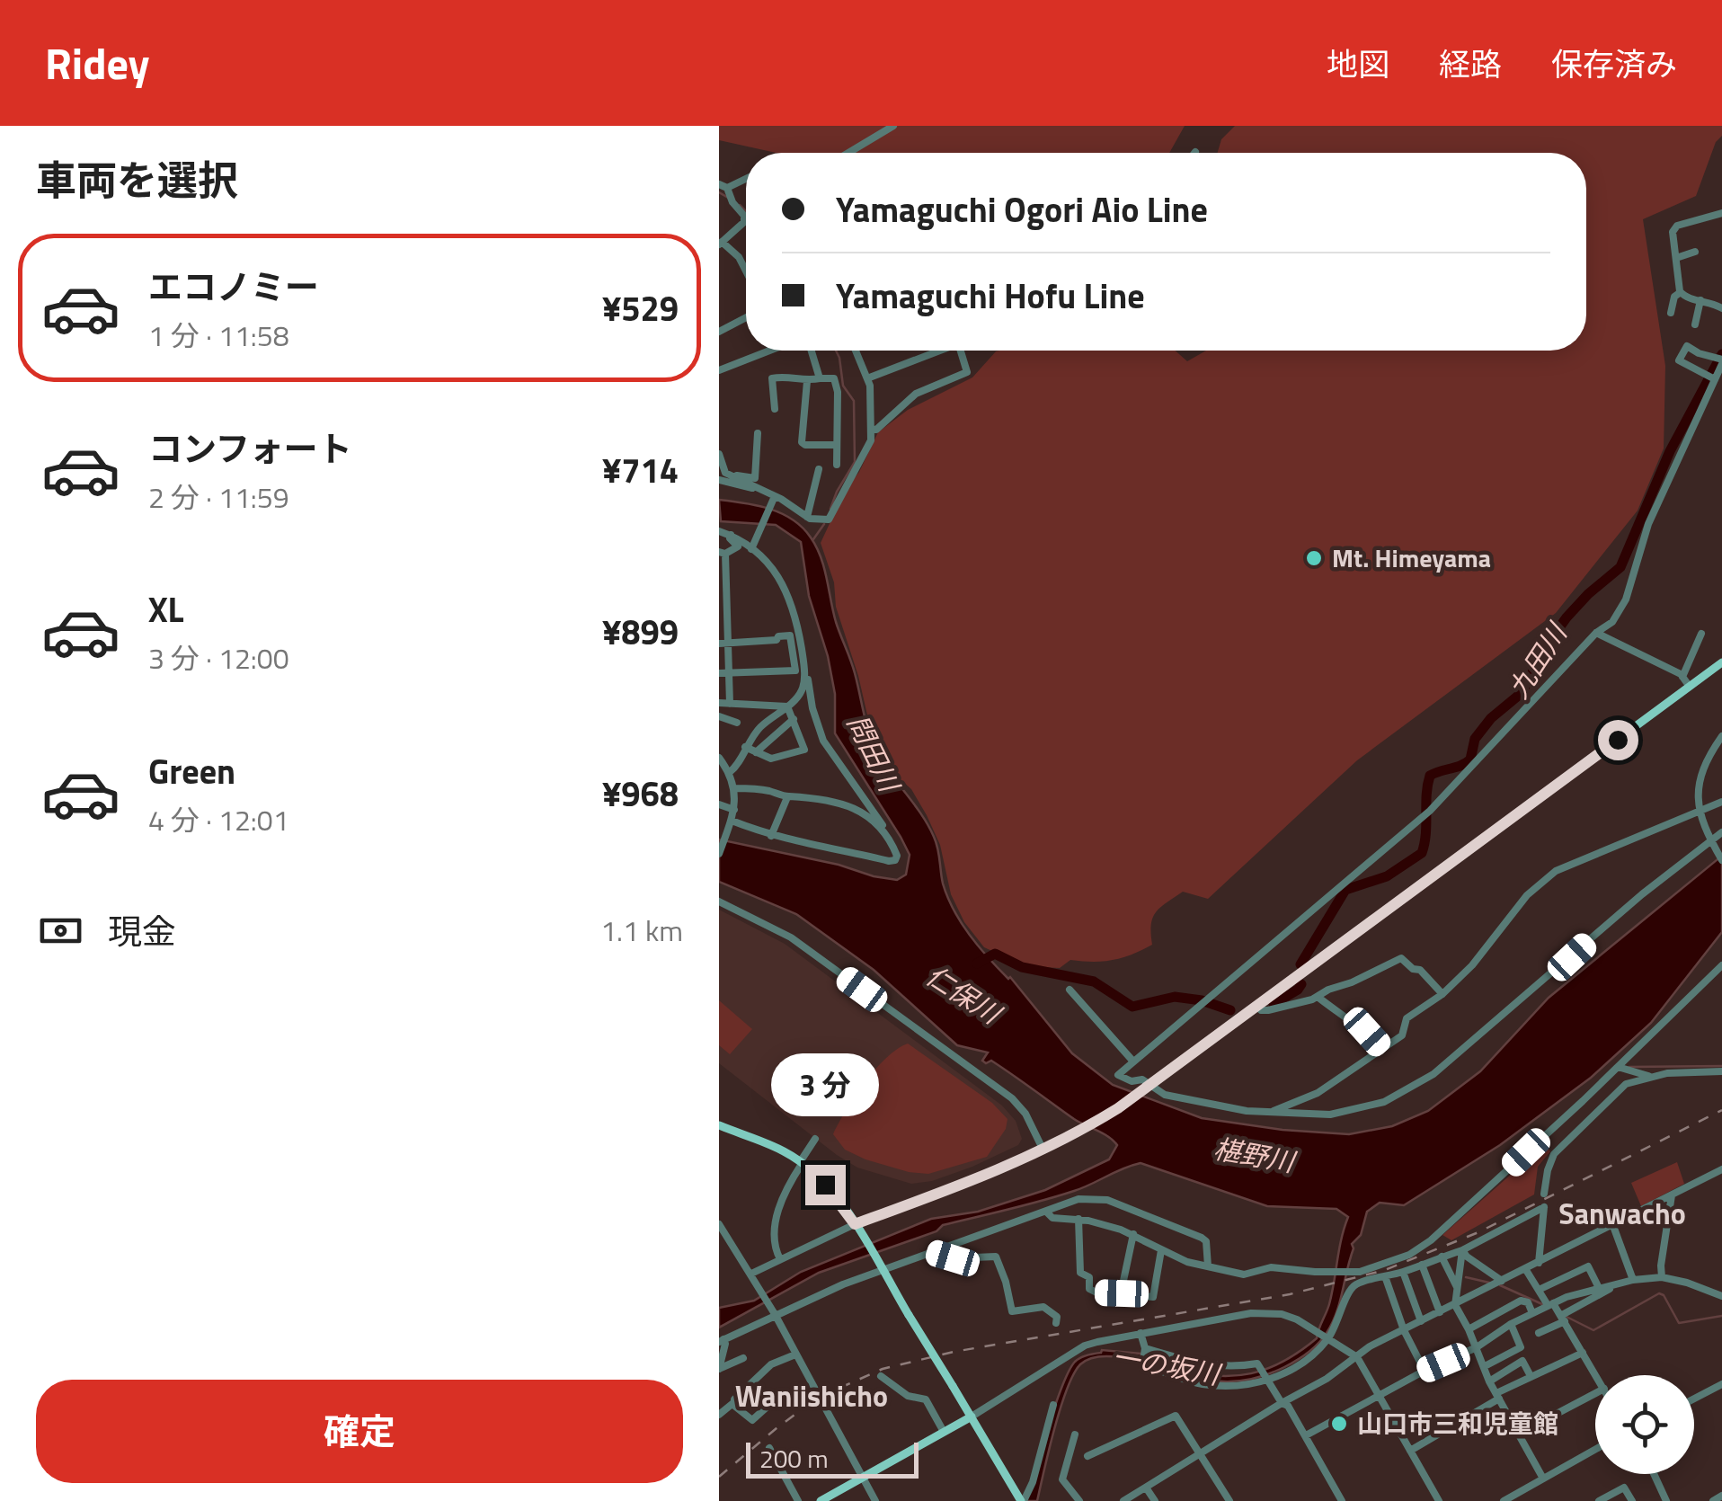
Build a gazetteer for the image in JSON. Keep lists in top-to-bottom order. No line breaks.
{"districts":["Sanwacho","Waniishicho"],"water":["九田川","問田川","仁保川","椹野川","一の坂川"],"places":["Mt. Himeyama","山口市三和児童館"],"scale_bar":"200 m","page":{"header":"Ridey","nav":["地図","経路","保存済み"],"heading":"車両を選択","banner":["Yamaguchi Ogori Aio Line","Yamaguchi Hofu Line"],"list":[{"name":"エコノミー","note":"1 分 · 11:58","value":"¥529"},{"name":"コンフォート","note":"2 分 · 11:59","value":"¥714"},{"name":"XL","note":"3 分 · 12:00","value":"¥899"},{"name":"Green","note":"4 分 · 12:01","value":"¥968"}],"pay":["現金","1.1 km"],"bubble":"3 分","buttons":"確定","scale":"200 m"}}
